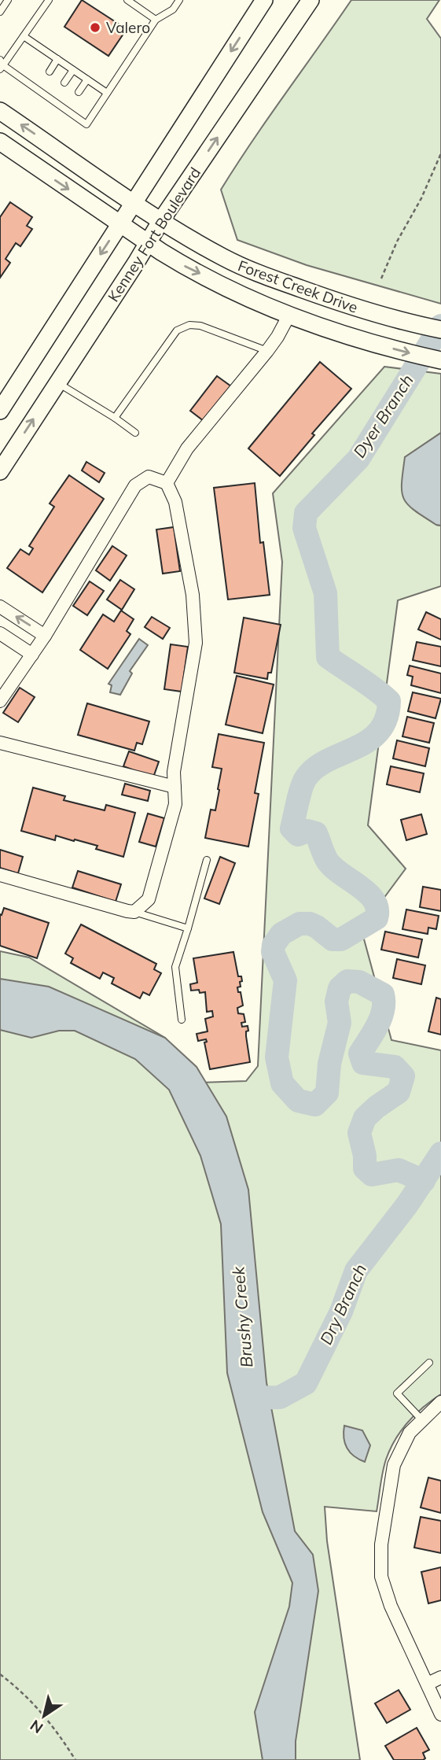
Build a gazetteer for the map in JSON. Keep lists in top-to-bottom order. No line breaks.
{"streets":{"main road":["Kenney Fort Boulevard","Forest Creek Drive"]},"crossings":[["Kenney Fort Boulevard","Forest Creek Drive"]],"water":["Dyer Branch","Dry Branch","Brushy Creek"],"places":["Valero"],"north":"bottom left"}
